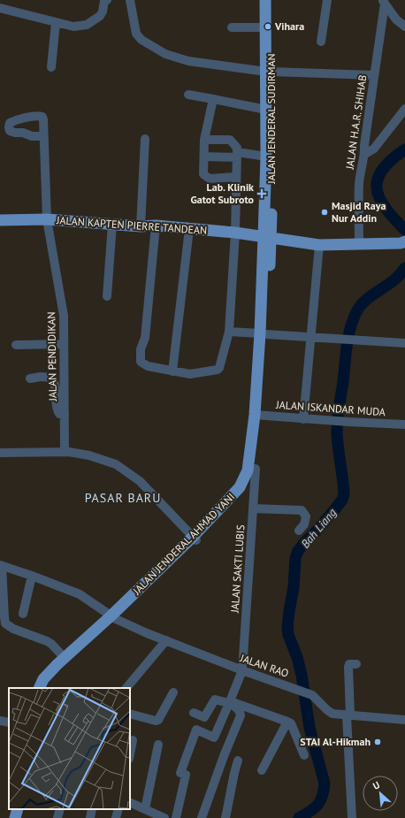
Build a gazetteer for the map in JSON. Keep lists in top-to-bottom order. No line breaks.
{"streets":{"main road":["JALAN JENDERAL SUDIRMAN","JALAN KAPTEN PIERRE TANDEAN","JALAN JENDERAL AHMAD YANI"],"street":["JALAN H.A.R. SHIHAB","JALAN PENDIDIKAN","JALAN ISKANDAR MUDA","JALAN SAKTI LUBIS","JALAN RAO"]},"crossings":[["JALAN JENDERAL SUDIRMAN","JALAN KAPTEN PIERRE TANDEAN"],["JALAN JENDERAL SUDIRMAN","JALAN JENDERAL AHMAD YANI"],["JALAN H.A.R. SHIHAB","JALAN KAPTEN PIERRE TANDEAN"],["JALAN KAPTEN PIERRE TANDEAN","JALAN PENDIDIKAN"],["JALAN KAPTEN PIERRE TANDEAN","JALAN JENDERAL AHMAD YANI"],["JALAN ISKANDAR MUDA","JALAN JENDERAL AHMAD YANI"],["JALAN JENDERAL AHMAD YANI","JALAN SAKTI LUBIS"],["JALAN JENDERAL AHMAD YANI","JALAN RAO"],["JALAN SAKTI LUBIS","JALAN RAO"]],"districts":["PASAR BARU"],"water":["Bah Liang"],"places":{"other":["Vihara","Masjid Raya Nur Addin","STAI Al-Hikmah"],"health":["Lab. Klinik Gatot Subroto"]},"north":"top left"}
